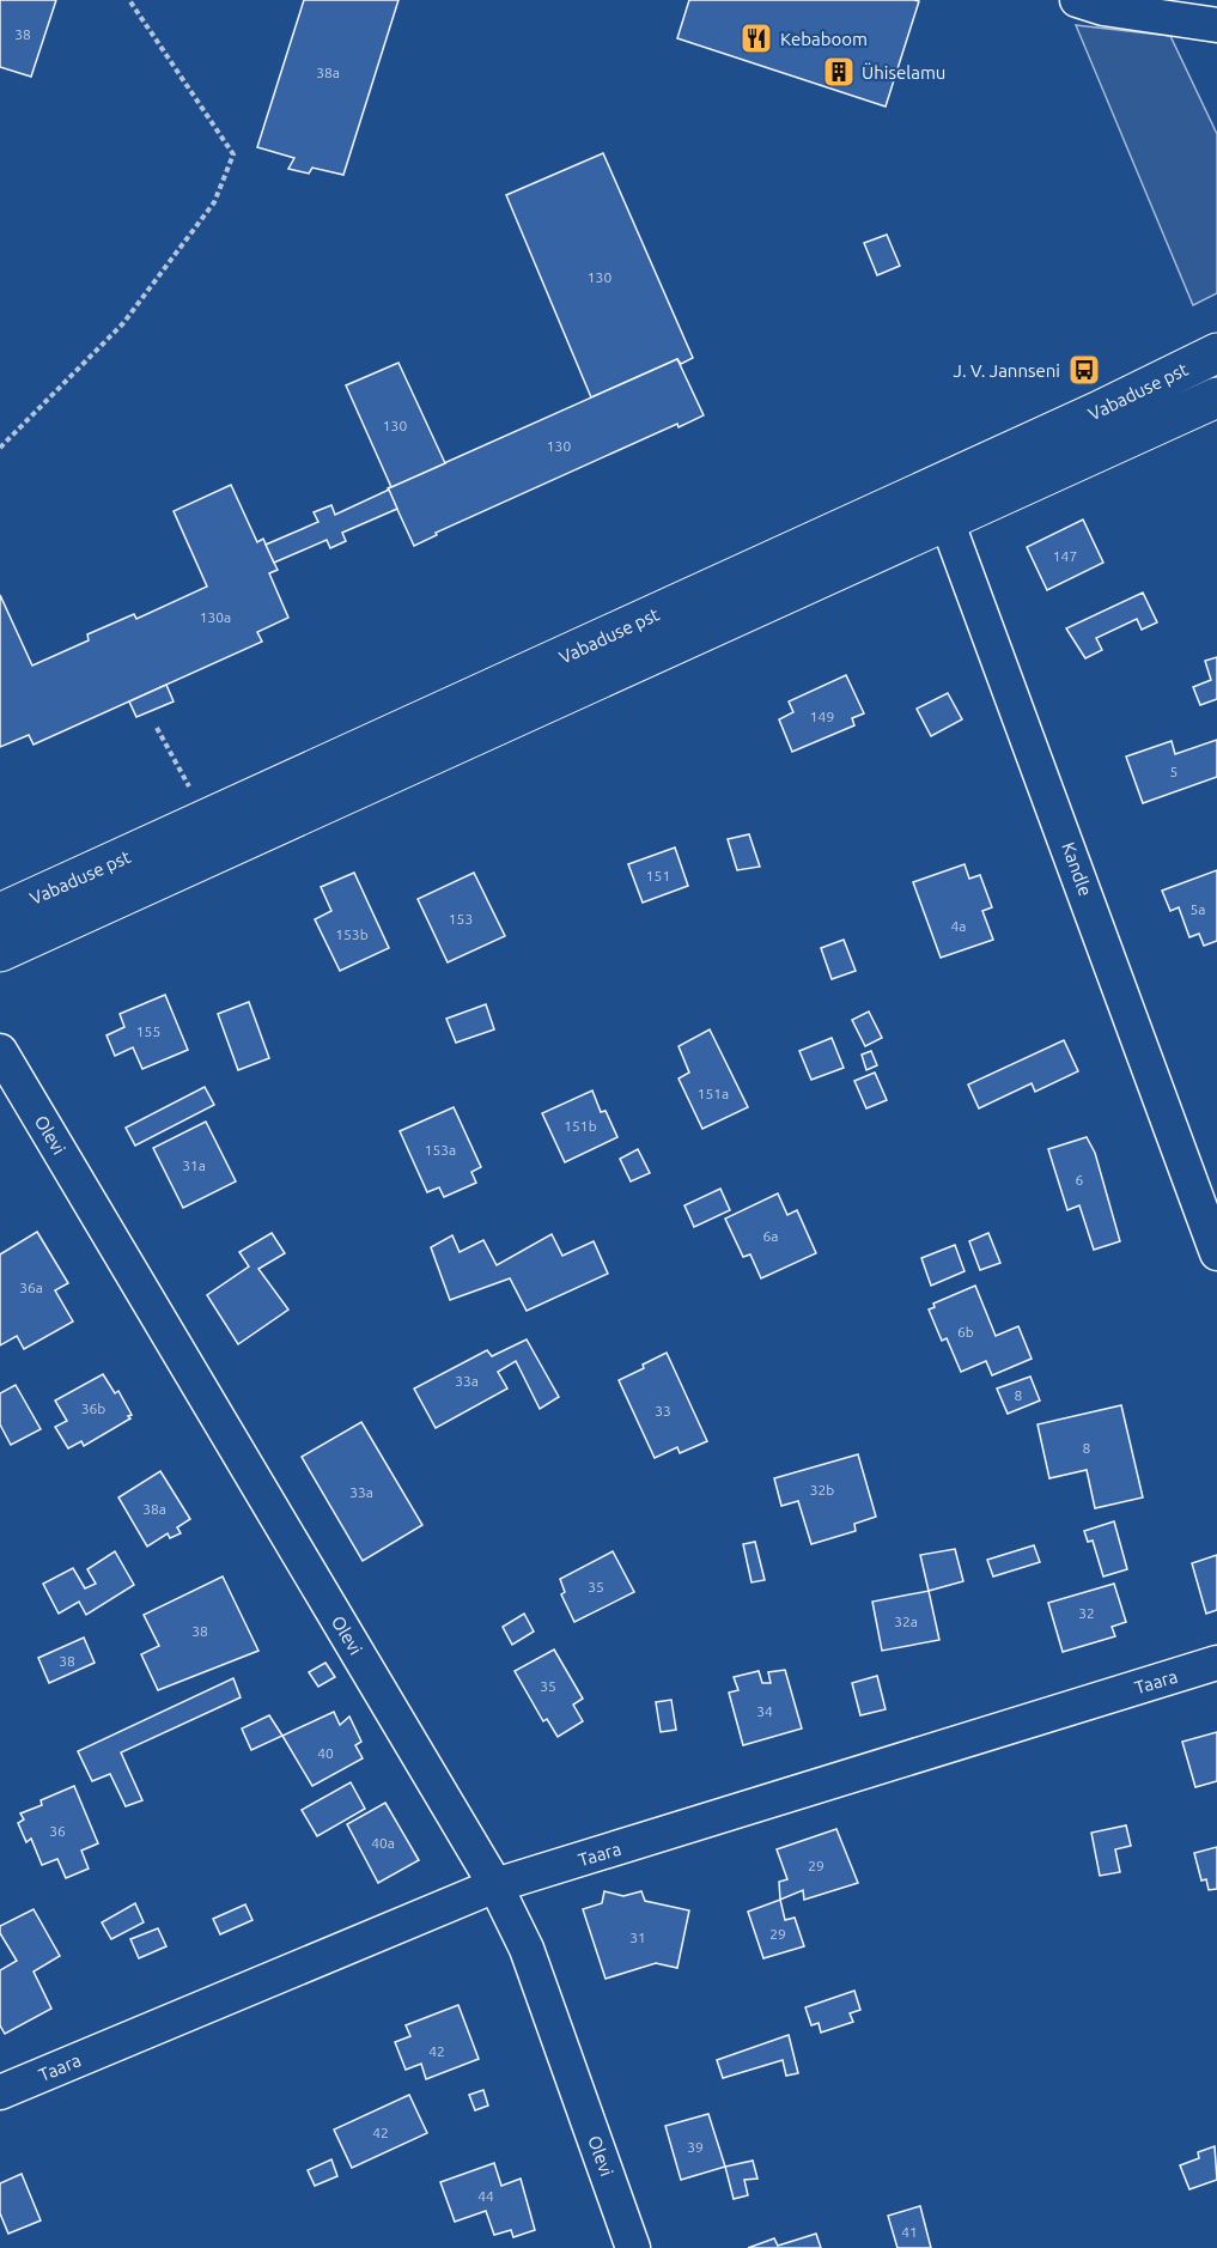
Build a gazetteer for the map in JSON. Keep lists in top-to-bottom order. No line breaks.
{"streets":{"highway":["Vabaduse pst"],"street":["Kandle","Olevi","Taara"]},"crossings":[["Vabaduse pst","Kandle"],["Olevi","Taara"]],"places":{"restaurant":["Kebaboom"],"building":["Ühiselamu"],"bus stop":["J. V. Jannseni"]},"house_numbers":["38","38a","130","130","130","147","130a","149","5","151","5a","153","4a","153b","155","151a","151b","153a","31a","6","6a","36a","6b","33a","8","36b","33","8","32b","33a","38a","35","32","32a","38","38","35","34","40","36","40a","29","29","31","42","42","39","44","41"]}
